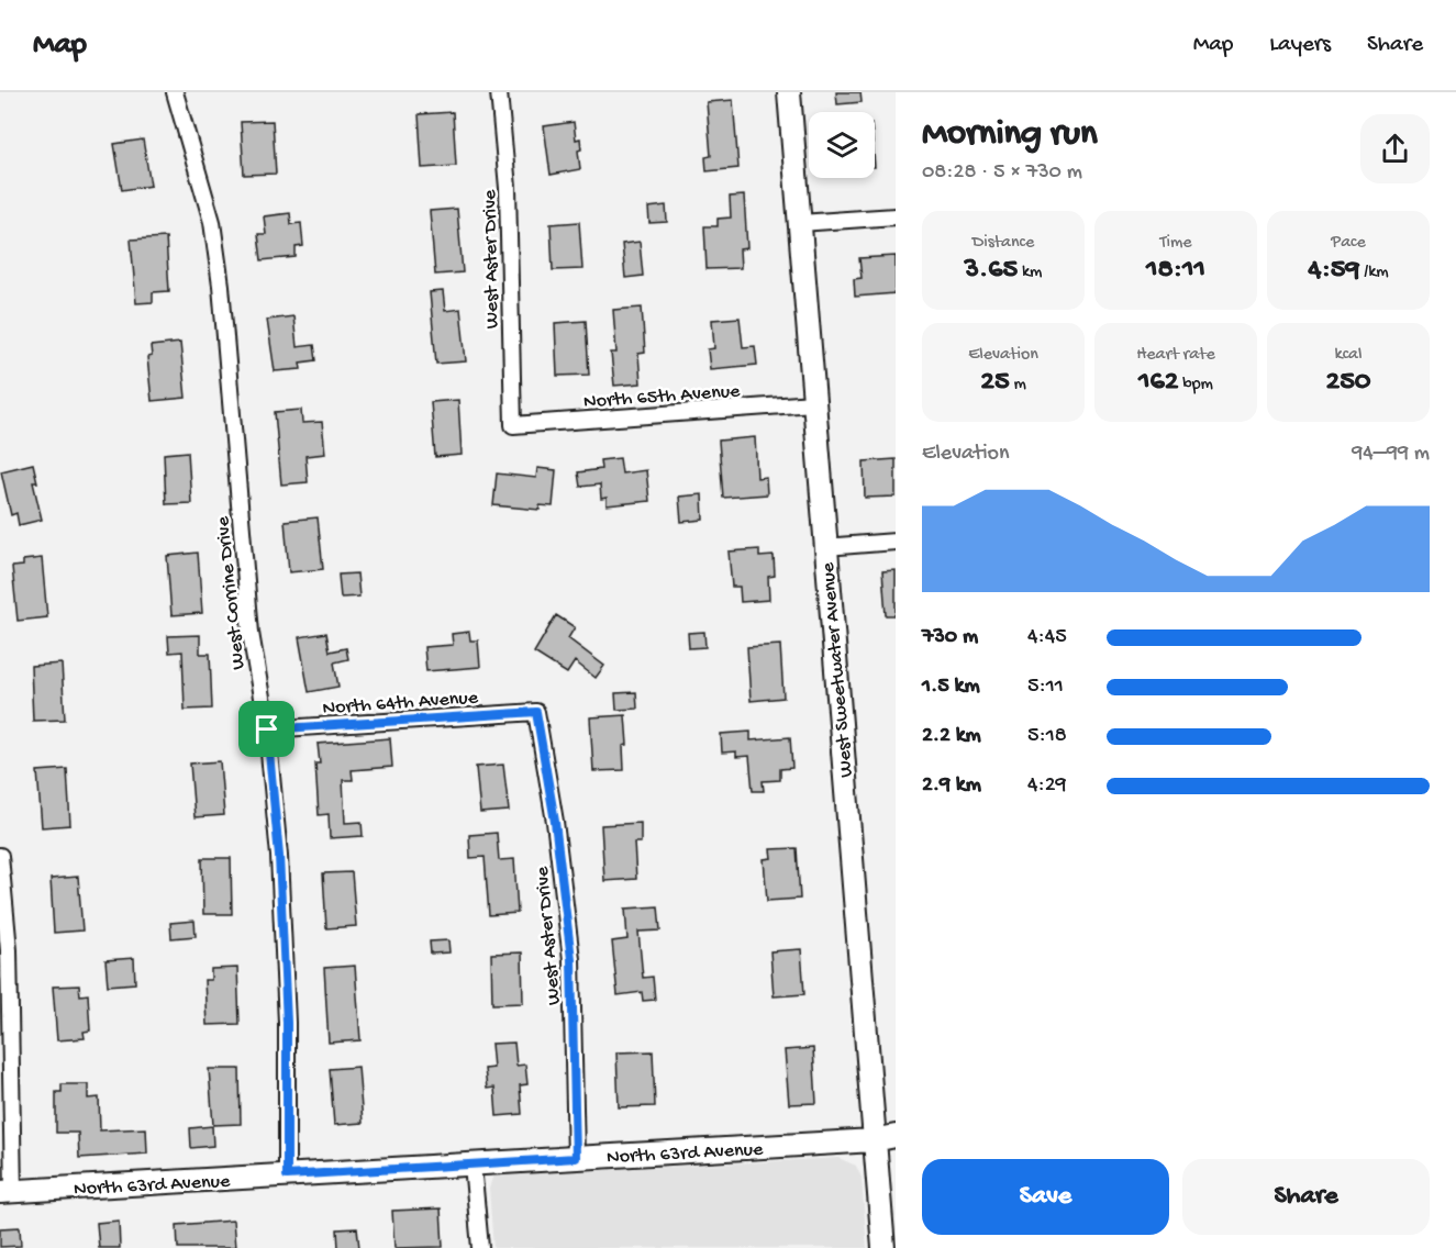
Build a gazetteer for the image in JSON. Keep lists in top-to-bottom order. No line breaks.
{"streets":{"street":["West Aster Drive","North 65th Avenue","West Corrine Drive","West Sweetwater Avenue","North 64th Avenue","North 63rd Avenue"]},"crossings":[["West Aster Drive","North 65th Avenue"],["West Aster Drive","North 64th Avenue"],["West Aster Drive","North 63rd Avenue"],["North 65th Avenue","West Sweetwater Avenue"],["West Corrine Drive","North 64th Avenue"],["West Corrine Drive","North 63rd Avenue"],["West Sweetwater Avenue","North 63rd Avenue"]],"page":{"header":"Map","nav":["Map","Layers","Share"],"heading":["Morning run","08:28 · 5 × 730 m"],"stats":[["Distance","3.65 km"],["Time","18:11"],["Pace","4:59 /km"],["Elevation","25 m"],["Heart rate","162 bpm"],["kcal","250"]],"chart":["Elevation","94–99 m"],"list":[{"name":"730 m","note":"4:45"},{"name":"1.5 km","note":"5:11"},{"name":"2.2 km","note":"5:18"},{"name":"2.9 km","note":"4:29"}],"buttons":["Save","Share"]}}
